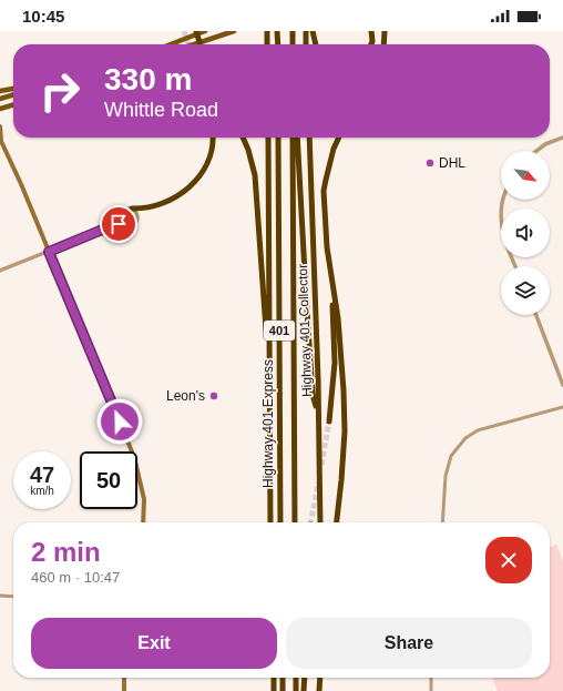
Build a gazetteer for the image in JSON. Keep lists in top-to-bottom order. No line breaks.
{"streets":{"highway":["401","Highway 401 Collector","Highway 401 Express"]},"places":["DHL","Leon's"],"north":"bottom right","page":{"status":"10:45","turn":["330 m","Whittle Road"],"speed":"47 km/h","limit":"50","heading":["2 min","460 m · 10:47"],"buttons":["Exit","Share"]}}
